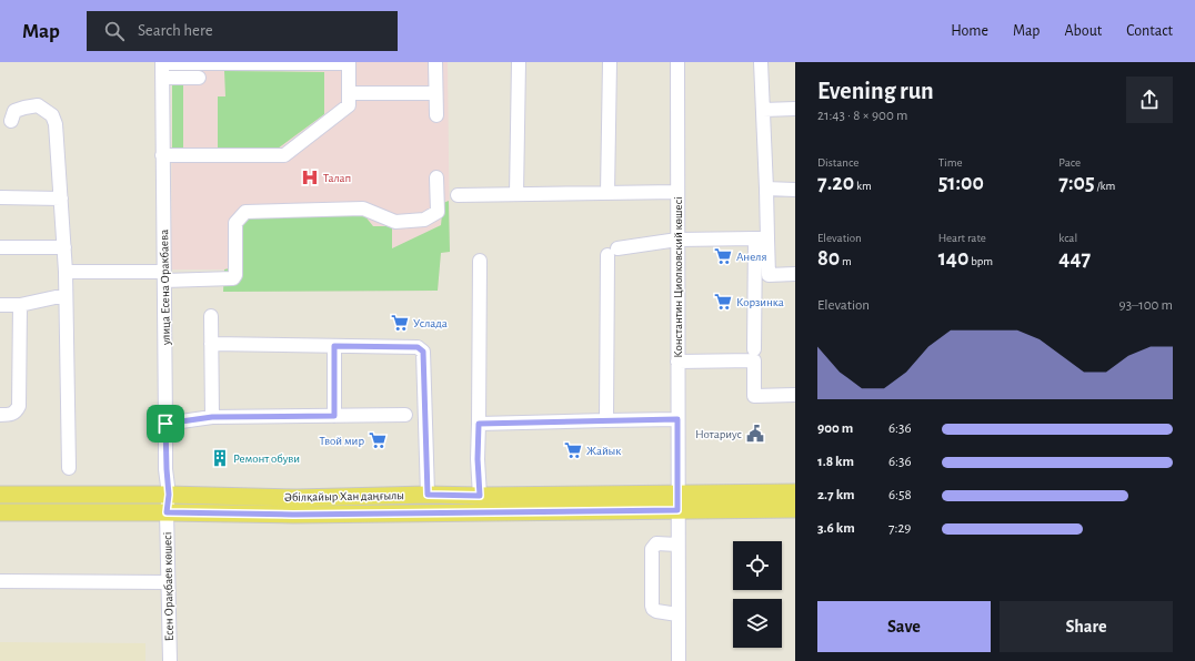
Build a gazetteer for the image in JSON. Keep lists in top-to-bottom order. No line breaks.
{"streets":{"main road":["Әбілқайыр Хан даңғылы"],"street":["Константин Циолковский көшесі","улица Есена Оракбаева","Есен Орақбаев көшесі"]},"crossings":[["Константин Циолковский көшесі","Әбілқайыр Хан даңғылы"],["улица Есена Оракбаева","Әбілқайыр Хан даңғылы"],["улица Есена Оракбаева","Есен Орақбаев көшесі"],["Әбілқайыр Хан даңғылы","Есен Орақбаев көшесі"]],"places":{"hospital":["Талап"],"supermarket":["Анеля","Корзинка","Услада","Твой мир","Жайык"],"public building":["Нотариус"],"building":["Ремонт обуви"]},"page":{"header":"Map","search":"Search here","nav":["Home","Map","About","Contact"],"heading":["Evening run","21:43 · 8 × 900 m"],"stats":[["Distance","7.20 km"],["Time","51:00"],["Pace","7:05 /km"],["Elevation","80 m"],["Heart rate","140 bpm"],["kcal","447"]],"chart":["Elevation","93–100 m"],"list":[{"name":"900 m","note":"6:36"},{"name":"1.8 km","note":"6:36"},{"name":"2.7 km","note":"6:58"},{"name":"3.6 km","note":"7:29"}],"buttons":["Save","Share"]}}
